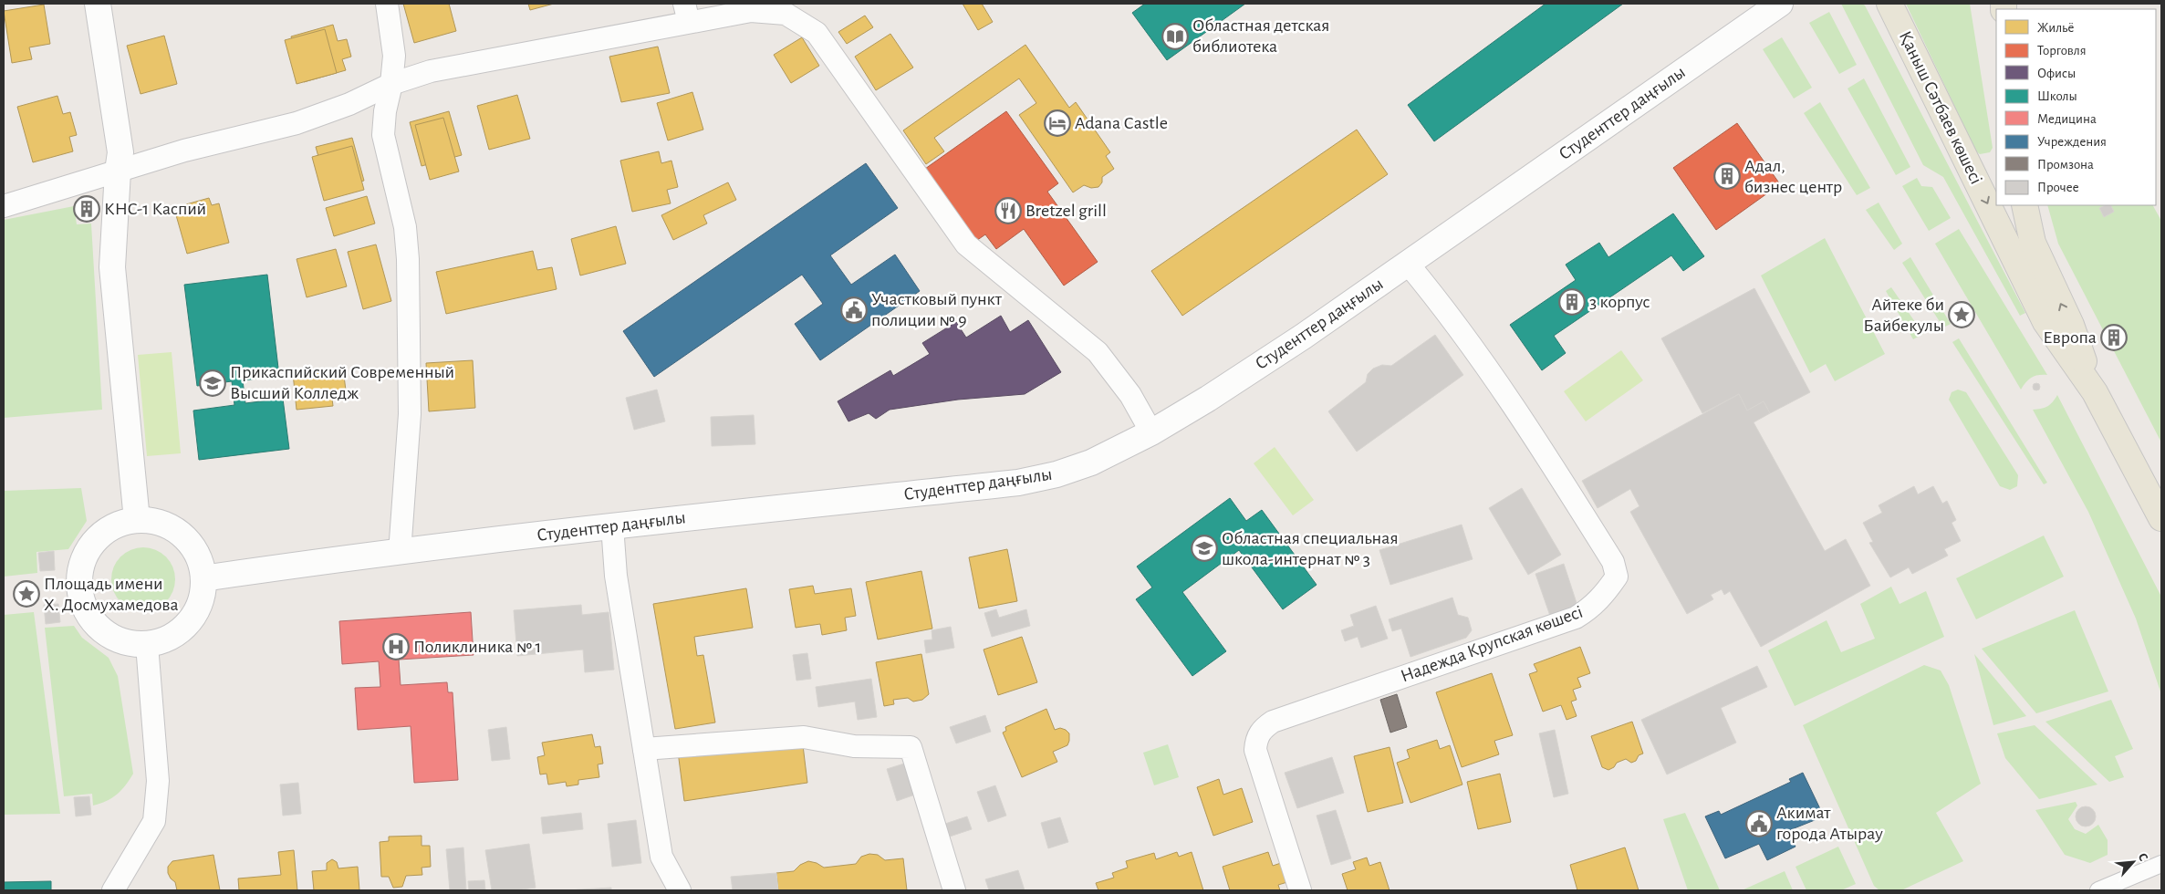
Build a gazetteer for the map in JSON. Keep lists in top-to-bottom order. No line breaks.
{"streets":{"main road":["Қаныш Сәтбаев көшесі"],"street":["Студенттер даңғылы","Надежда Крупская көшесі"]},"crossings":[["Студенттер даңғылы","Надежда Крупская көшесі"]],"places":{"library":["Областная детская библиотека"],"hotel":["Adana Сastle"],"building":["Адал, бизнес центр","КНС-1 Каспий","3 корпус","Европа"],"restaurant":["Bretzel grill"],"public building":["Участковый пункт полиции № 9","Акимат города Атырау"],"place":["Айтеке би Байбекулы","Площадь имени Х. Досмухамедова"],"school or university":["Прикаспийский Современный Высший Колледж","Областная специальная школа-интернат № 3"],"hospital":["Поликлиника № 1"]},"legend":["Жильё","Торговля","Офисы","Школы","Медицина","Учреждения","Промзона","Прочее"],"north":"top right"}
